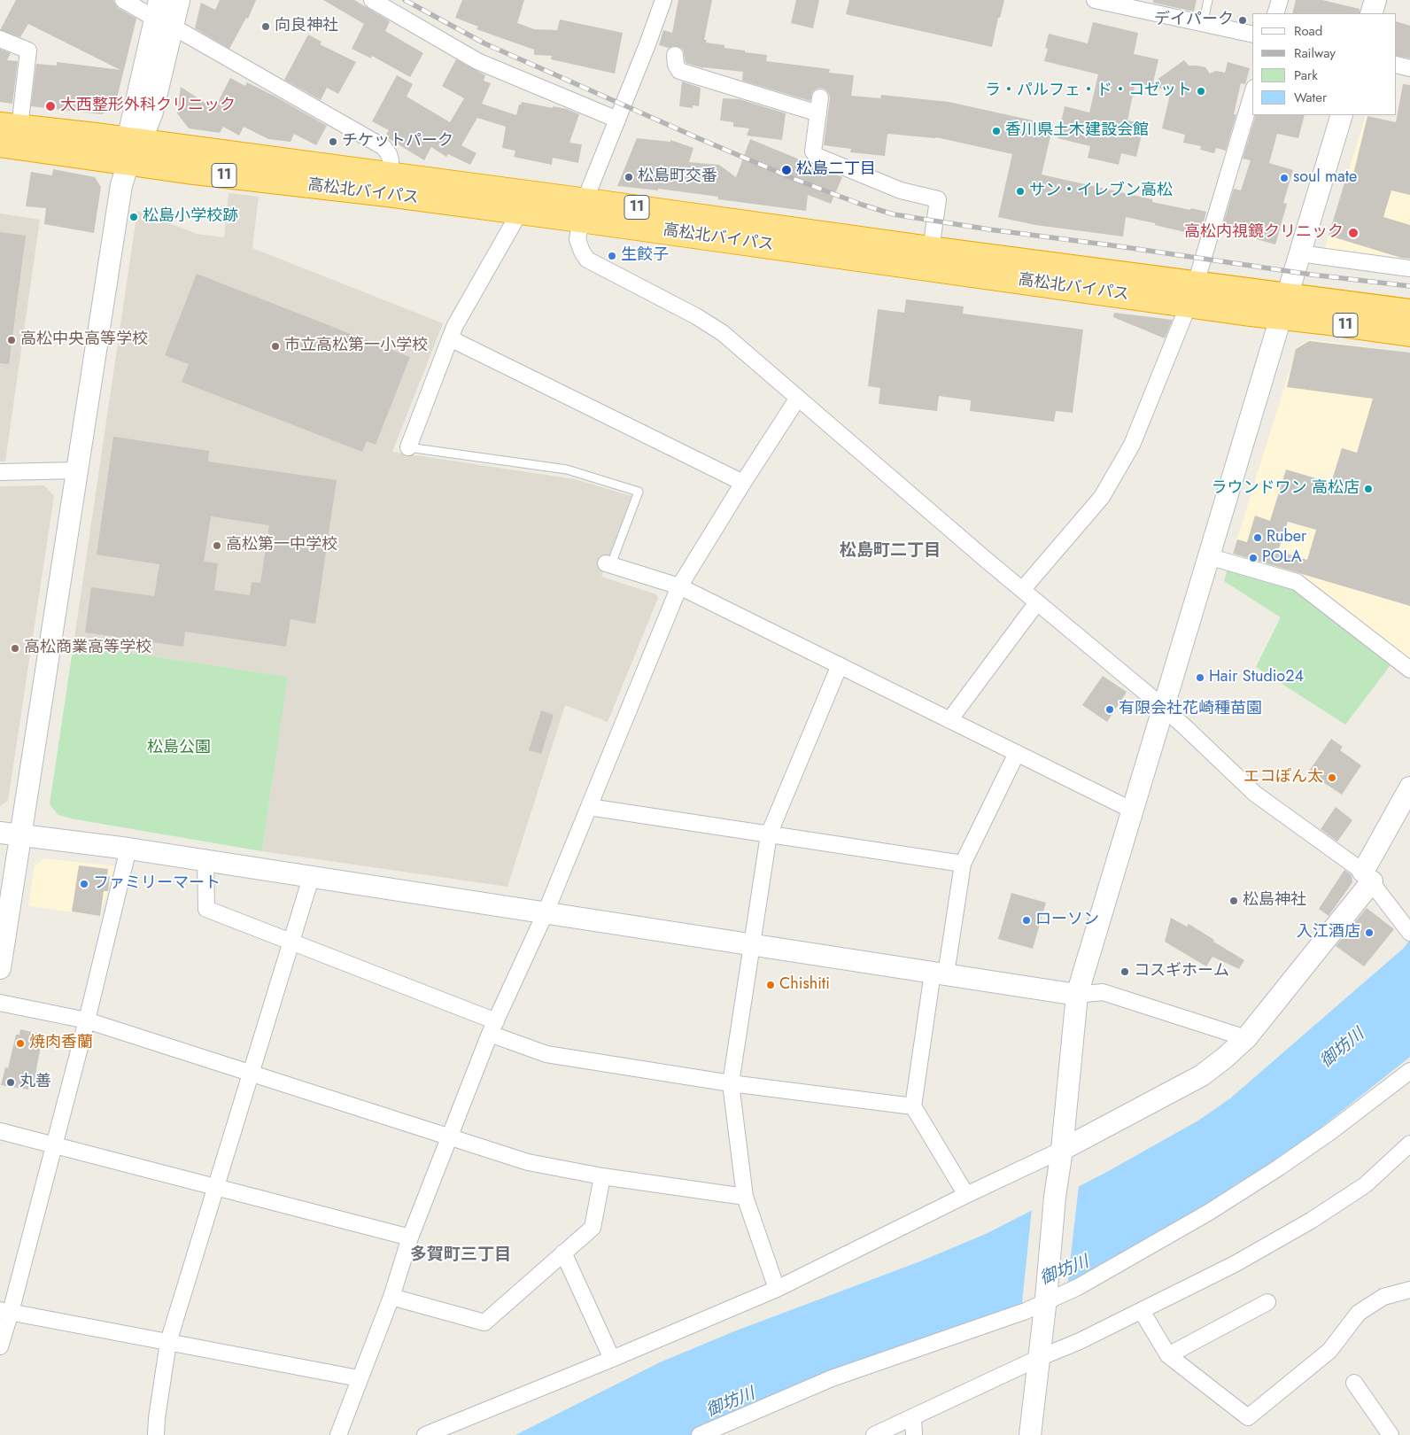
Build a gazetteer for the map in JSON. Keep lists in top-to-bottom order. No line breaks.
{"streets":{"highway":["11","高松北バイパス"]},"districts":["松島町二丁目","多賀町三丁目"],"water":["御坊川"],"parks":["松島公園"],"places":["デイパーク","向良神社","ラ・パルフェ・ド・コゼット","大西整形外科クリニック","香川県土木建設会館","チケットパーク","松島二丁目","松島町交番","soul mate","サン・イレブン高松","松島小学校跡","高松内視鏡クリニック","生餃子","高松中央高等学校","市立高松第一小学校","ラウンドワン 高松店","Ruber","高松第一中学校","POLA","高松商業高等学校","Hair Studio24","有限会社花崎種苗園","エコぽん太","ファミリーマート","松島神社","ローソン","入江酒店","コスギホーム","Chishiti","焼肉香蘭","丸善"],"legend":["Road","Railway","Park","Water"]}
